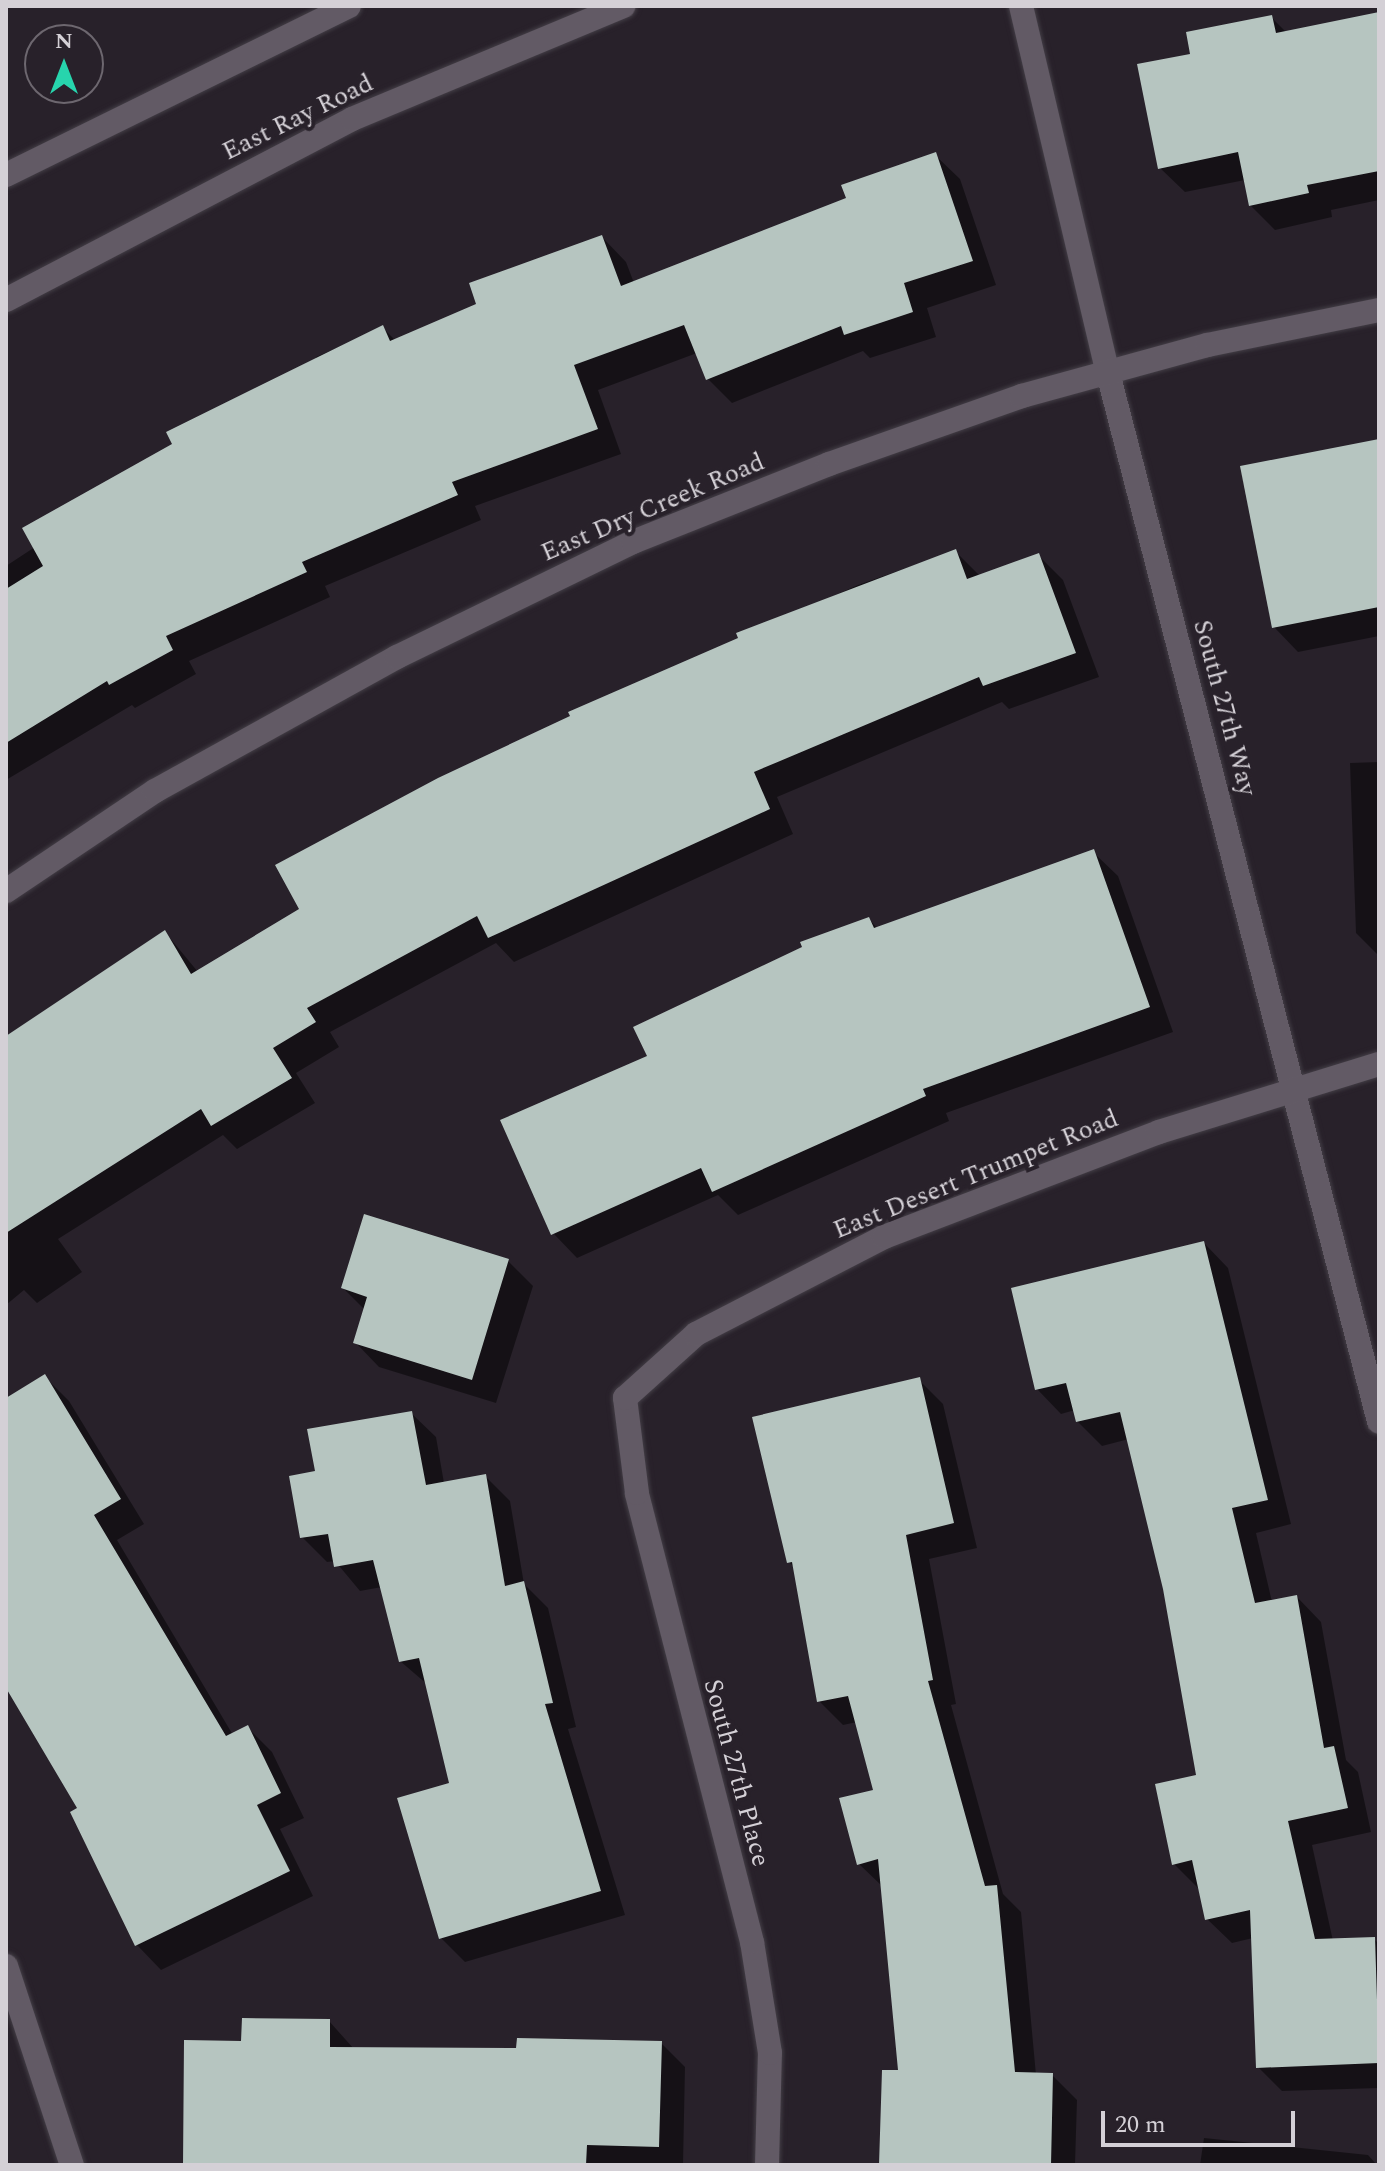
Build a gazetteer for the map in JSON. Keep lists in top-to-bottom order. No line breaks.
{"streets":{"street":["East Ray Road","East Dry Creek Road","South 27th Way","East Desert Trumpet Road","South 27th Place"]},"crossings":[["East Dry Creek Road","South 27th Way"],["South 27th Way","East Desert Trumpet Road"],["East Desert Trumpet Road","South 27th Place"]],"scale_bar":"20 m","north":"top"}
